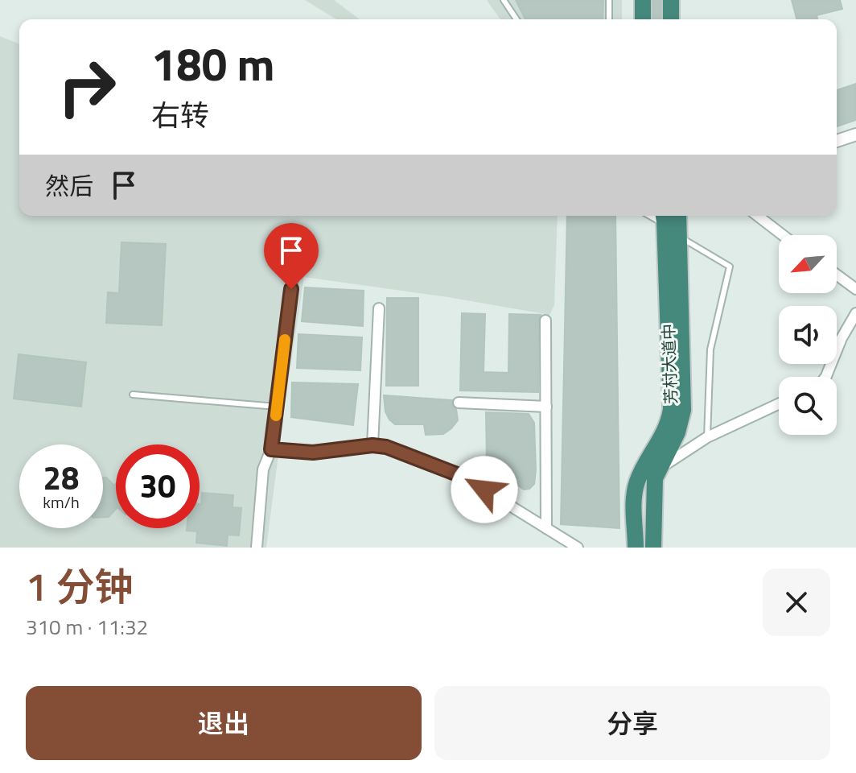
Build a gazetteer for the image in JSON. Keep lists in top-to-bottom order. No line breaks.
{"streets":{"highway":["芳村大道中"]},"north":"bottom left","page":{"turn":["180 m","右转"],"then":"然后","speed":"28 km/h","limit":"30","heading":["1 分钟","310 m · 11:32"],"buttons":["退出","分享"]}}
